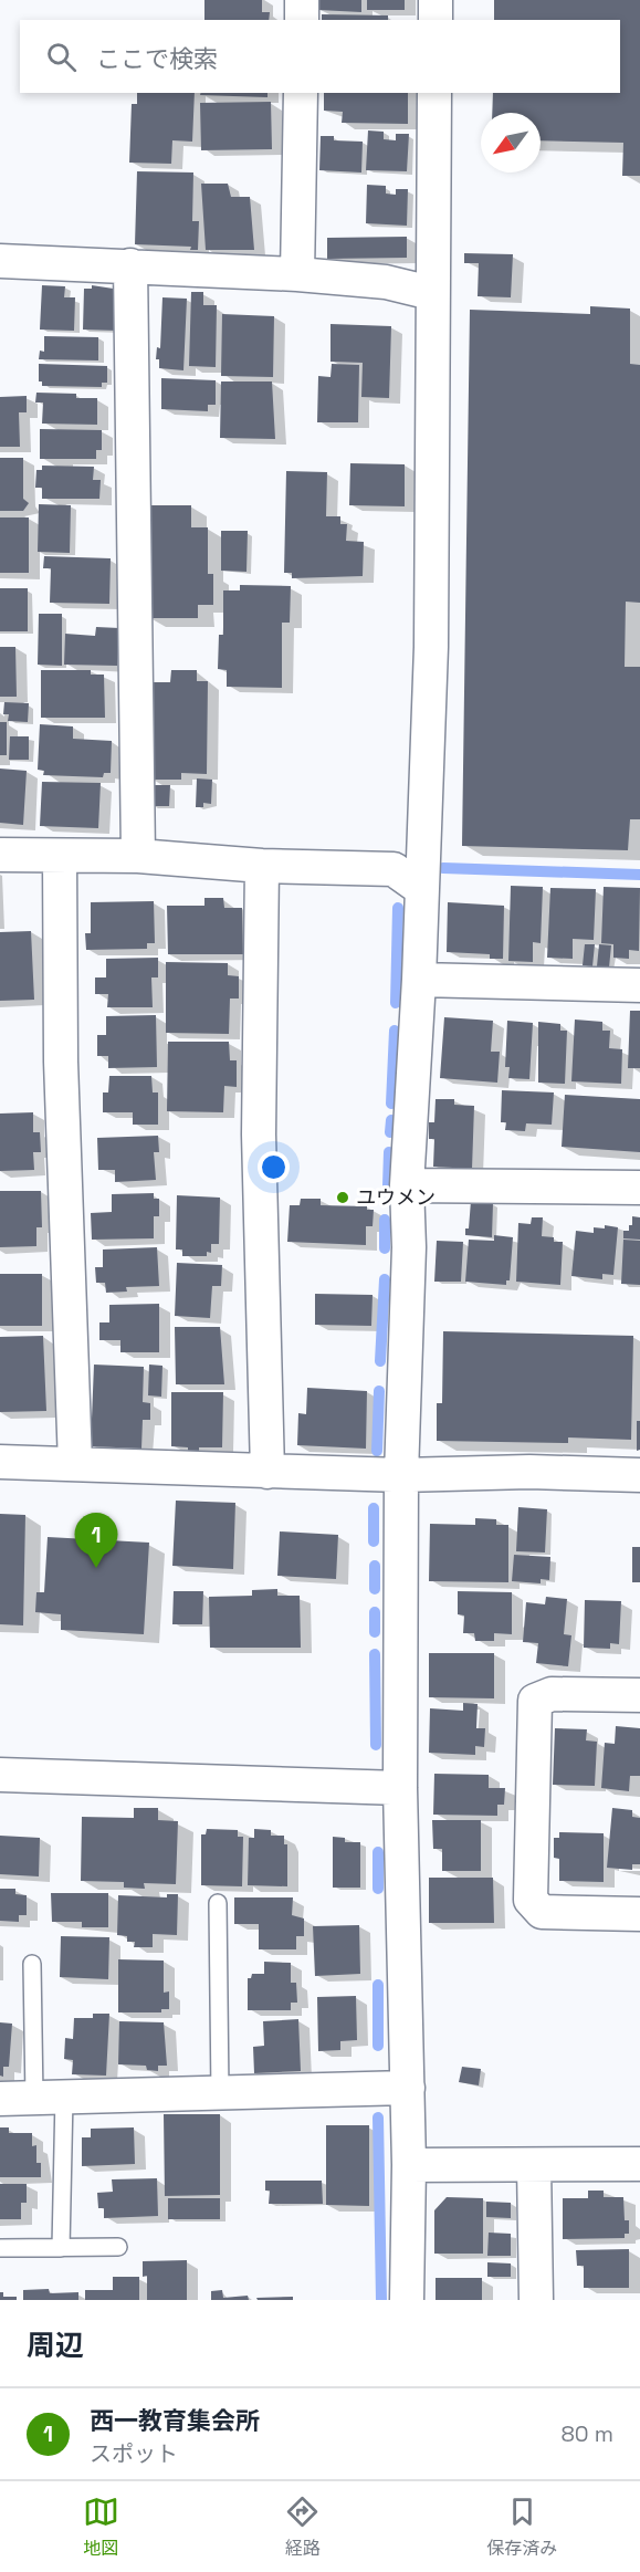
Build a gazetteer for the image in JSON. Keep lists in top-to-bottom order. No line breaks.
{"places":["ユウメン"],"north":"bottom left","page":{"search":"ここで検索","pins":"1","heading":"周辺","list":[{"mark":"1","name":"西一教育集会所","note":"スポット","value":"80 m"}],"nav":["地図","経路","保存済み"]}}
